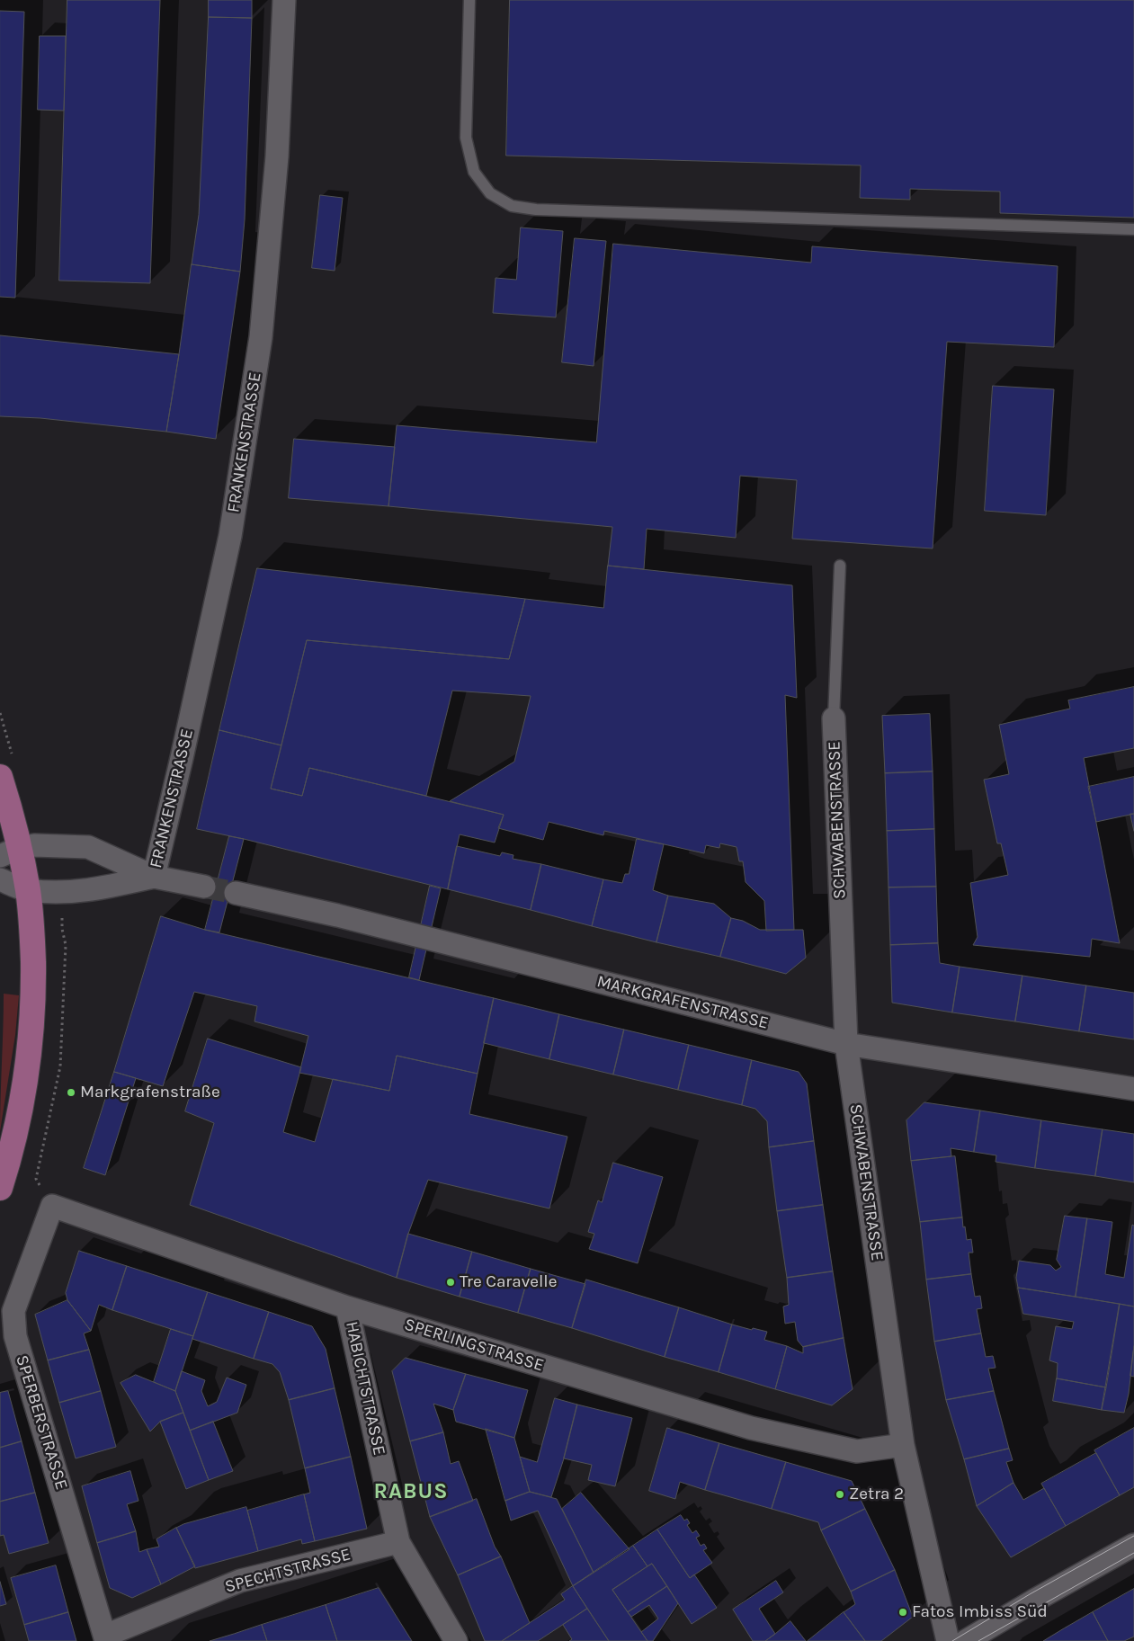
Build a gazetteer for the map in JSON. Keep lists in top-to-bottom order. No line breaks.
{"streets":{"street":["FRANKENSTRASSE","SCHWABENSTRASSE","MARKGRAFENSTRASSE","SPERLINGSTRASSE","HABICHTSTRASSE","SPERBERSTRASSE","SPECHTSTRASSE"]},"crossings":[["SCHWABENSTRASSE","MARKGRAFENSTRASSE"],["SCHWABENSTRASSE","SPERLINGSTRASSE"],["SPERLINGSTRASSE","HABICHTSTRASSE"],["SPERLINGSTRASSE","SPERBERSTRASSE"],["HABICHTSTRASSE","SPECHTSTRASSE"],["SPERBERSTRASSE","SPECHTSTRASSE"]],"districts":["RABUS"],"places":["Markgrafenstraße","Tre Caravelle","Zetra 2","Fatos Imbiss Süd"]}
